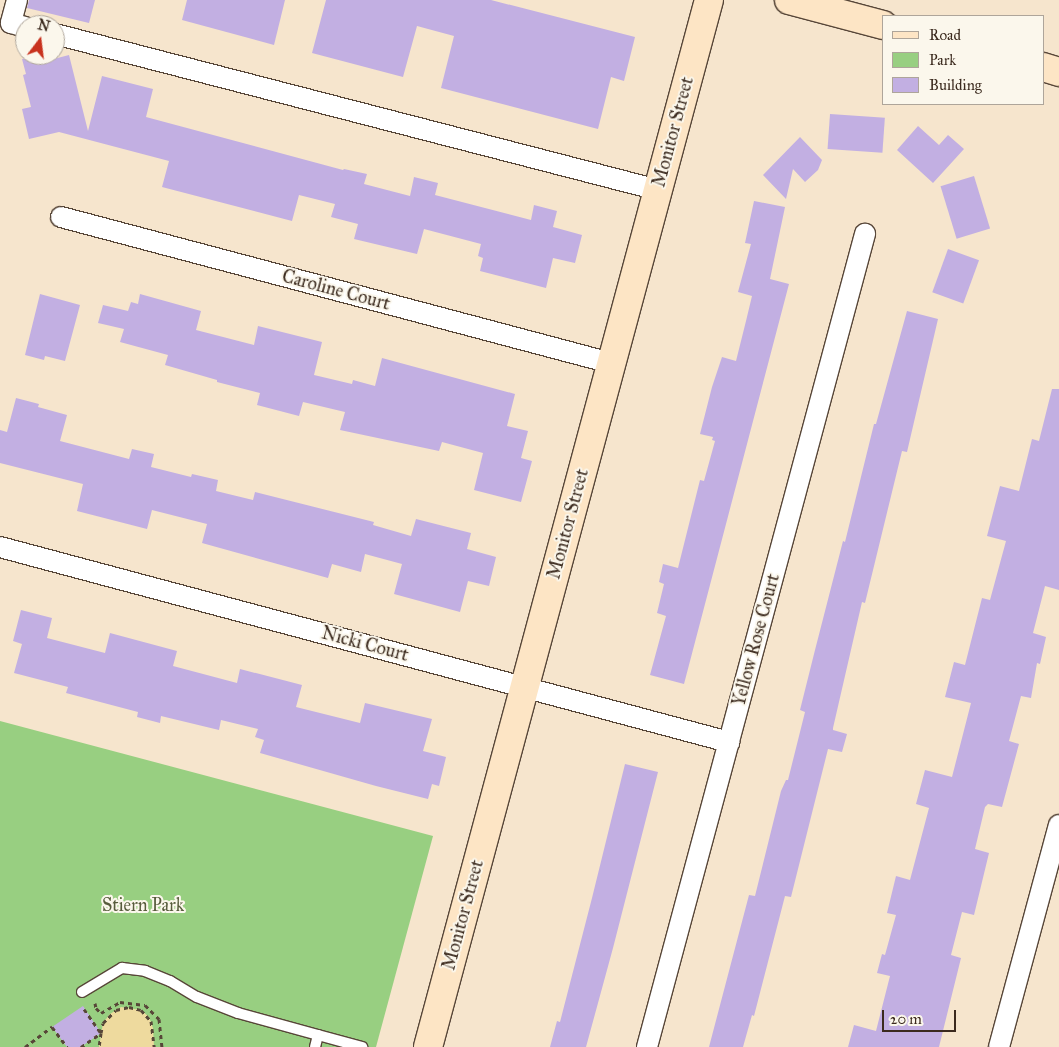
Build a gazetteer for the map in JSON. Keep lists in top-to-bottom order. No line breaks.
{"streets":{"street":["Monitor Street","Caroline Court","Yellow Rose Court","Nicki Court"]},"crossings":[["Monitor Street","Caroline Court"],["Monitor Street","Nicki Court"],["Yellow Rose Court","Nicki Court"]],"parks":["Stiern Park"],"legend":["Road","Park","Building"],"scale_bar":"20 m","north":"top"}
